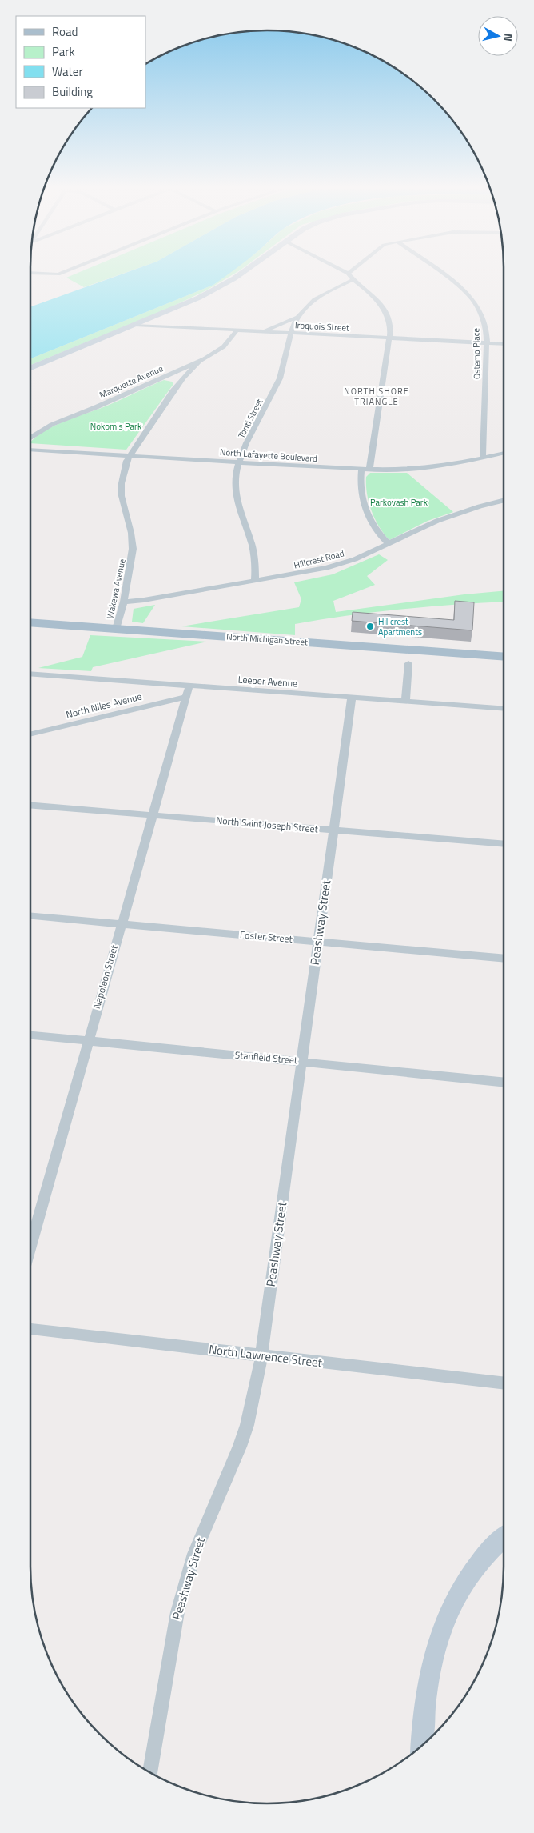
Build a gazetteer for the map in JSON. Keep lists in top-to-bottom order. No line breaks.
{"streets":{"main road":["North Michigan Street"],"street":["Iroquois Street","Ostemo Place","Marquette Avenue","Tonti Street","North Lafayette Boulevard","Hillcrest Road","Wakewa Avenue","Leeper Avenue","North Niles Avenue","North Saint Joseph Street","Peashway Street","Foster Street","Napoleon Street","Stanfield Street","North Lawrence Street"]},"crossings":[["Iroquois Street","Ostemo Place"],["Iroquois Street","Marquette Avenue"],["Iroquois Street","Tonti Street"],["Ostemo Place","North Lafayette Boulevard"],["Marquette Avenue","Wakewa Avenue"],["Tonti Street","North Lafayette Boulevard"],["Tonti Street","Hillcrest Road"],["North Lafayette Boulevard","Wakewa Avenue"],["Hillcrest Road","Wakewa Avenue"],["Wakewa Avenue","North Michigan Street"],["Leeper Avenue","Peashway Street"],["Leeper Avenue","Napoleon Street"],["North Niles Avenue","Napoleon Street"],["North Saint Joseph Street","Peashway Street"],["North Saint Joseph Street","Napoleon Street"],["Peashway Street","Foster Street"],["Peashway Street","Stanfield Street"],["Peashway Street","North Lawrence Street"],["Foster Street","Napoleon Street"],["Napoleon Street","Stanfield Street"]],"districts":["NORTH SHORE TRIANGLE"],"parks":["Nokomis Park","Parkovash Park"],"places":["Hillcrest Apartments"],"legend":["Road","Park","Water","Building"],"north":"right"}
